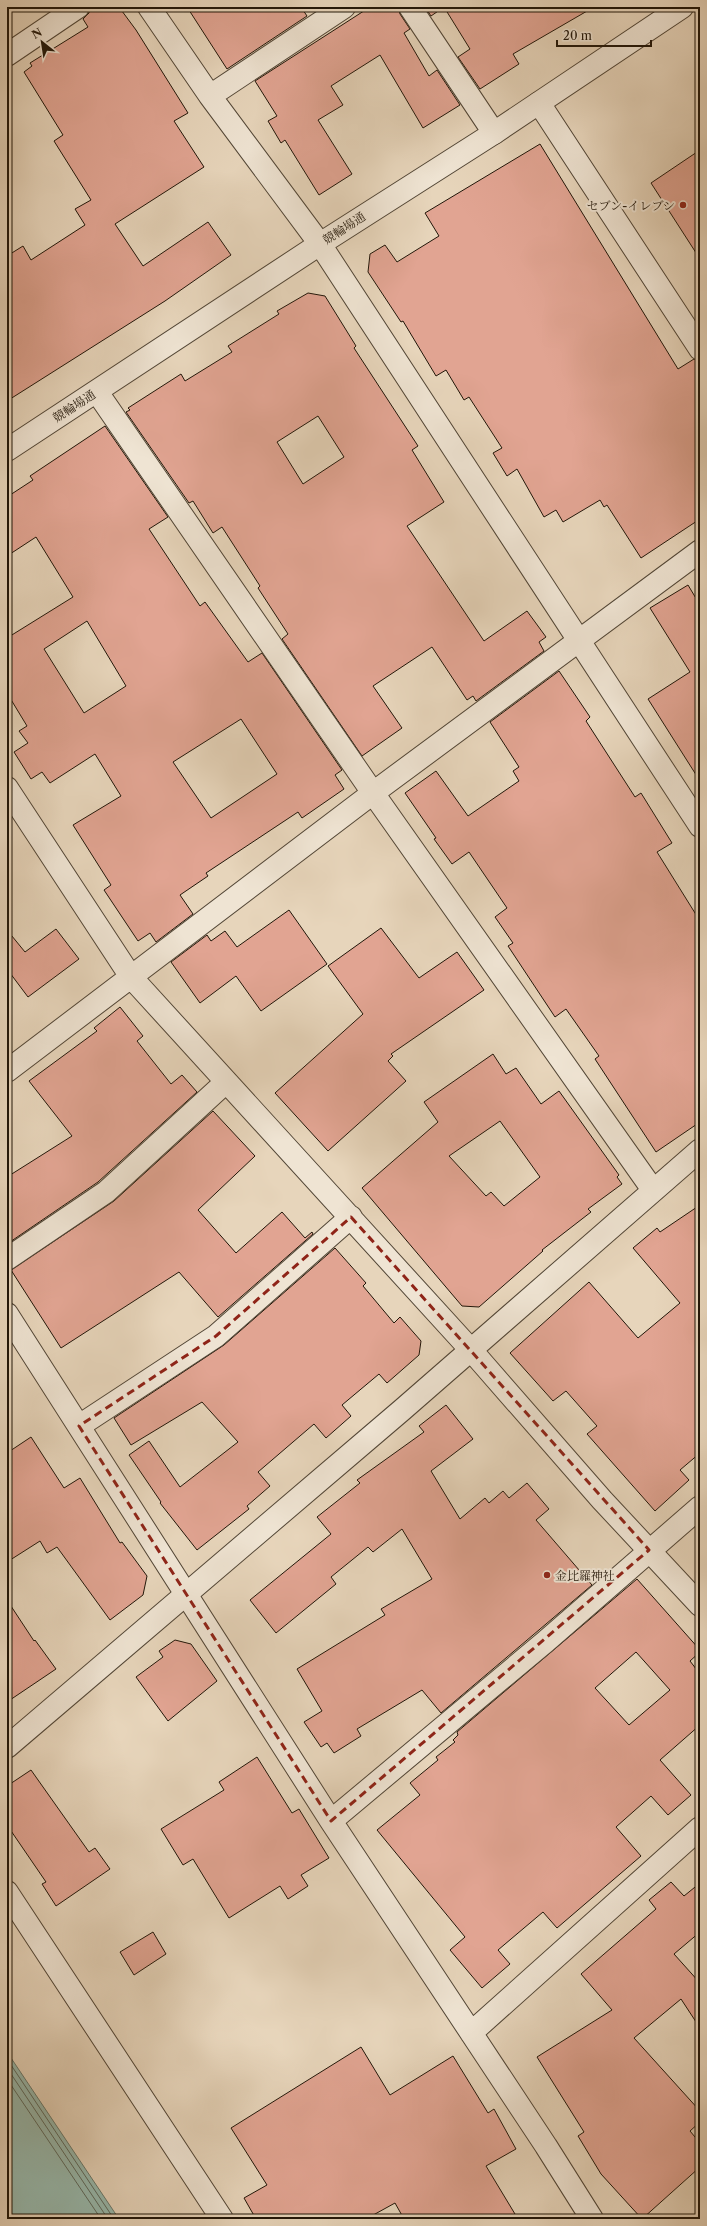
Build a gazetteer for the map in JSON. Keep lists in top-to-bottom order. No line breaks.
{"streets":{"street":["競輪場通"]},"places":["セブン-イレブン","金比羅神社"],"scale_bar":"20 m","north":"top left"}
